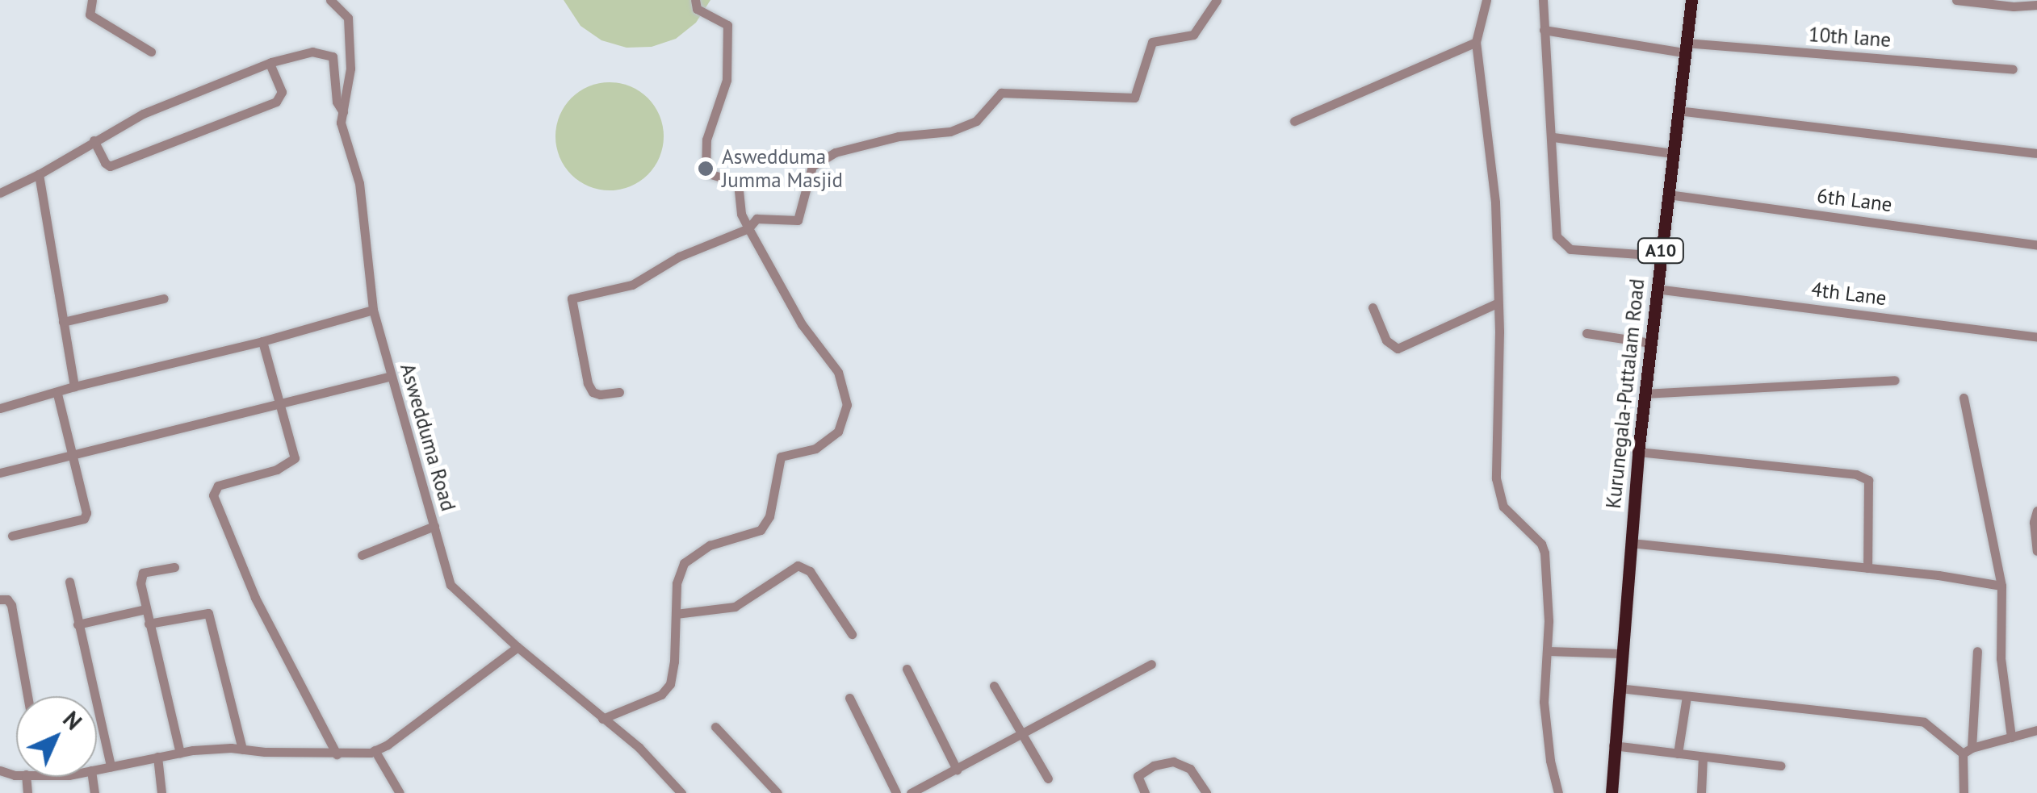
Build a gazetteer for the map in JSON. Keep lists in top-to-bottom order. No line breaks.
{"streets":{"highway":["A10","Kurunegala-Puttalam Road"],"street":["10th lane","6th Lane","4th Lane","Aswedduma Road"]},"crossings":[["10th lane","Kurunegala-Puttalam Road"],["6th Lane","Kurunegala-Puttalam Road"],["4th Lane","Kurunegala-Puttalam Road"]],"places":["Aswedduma Jumma Masjid"],"north":"top right"}
